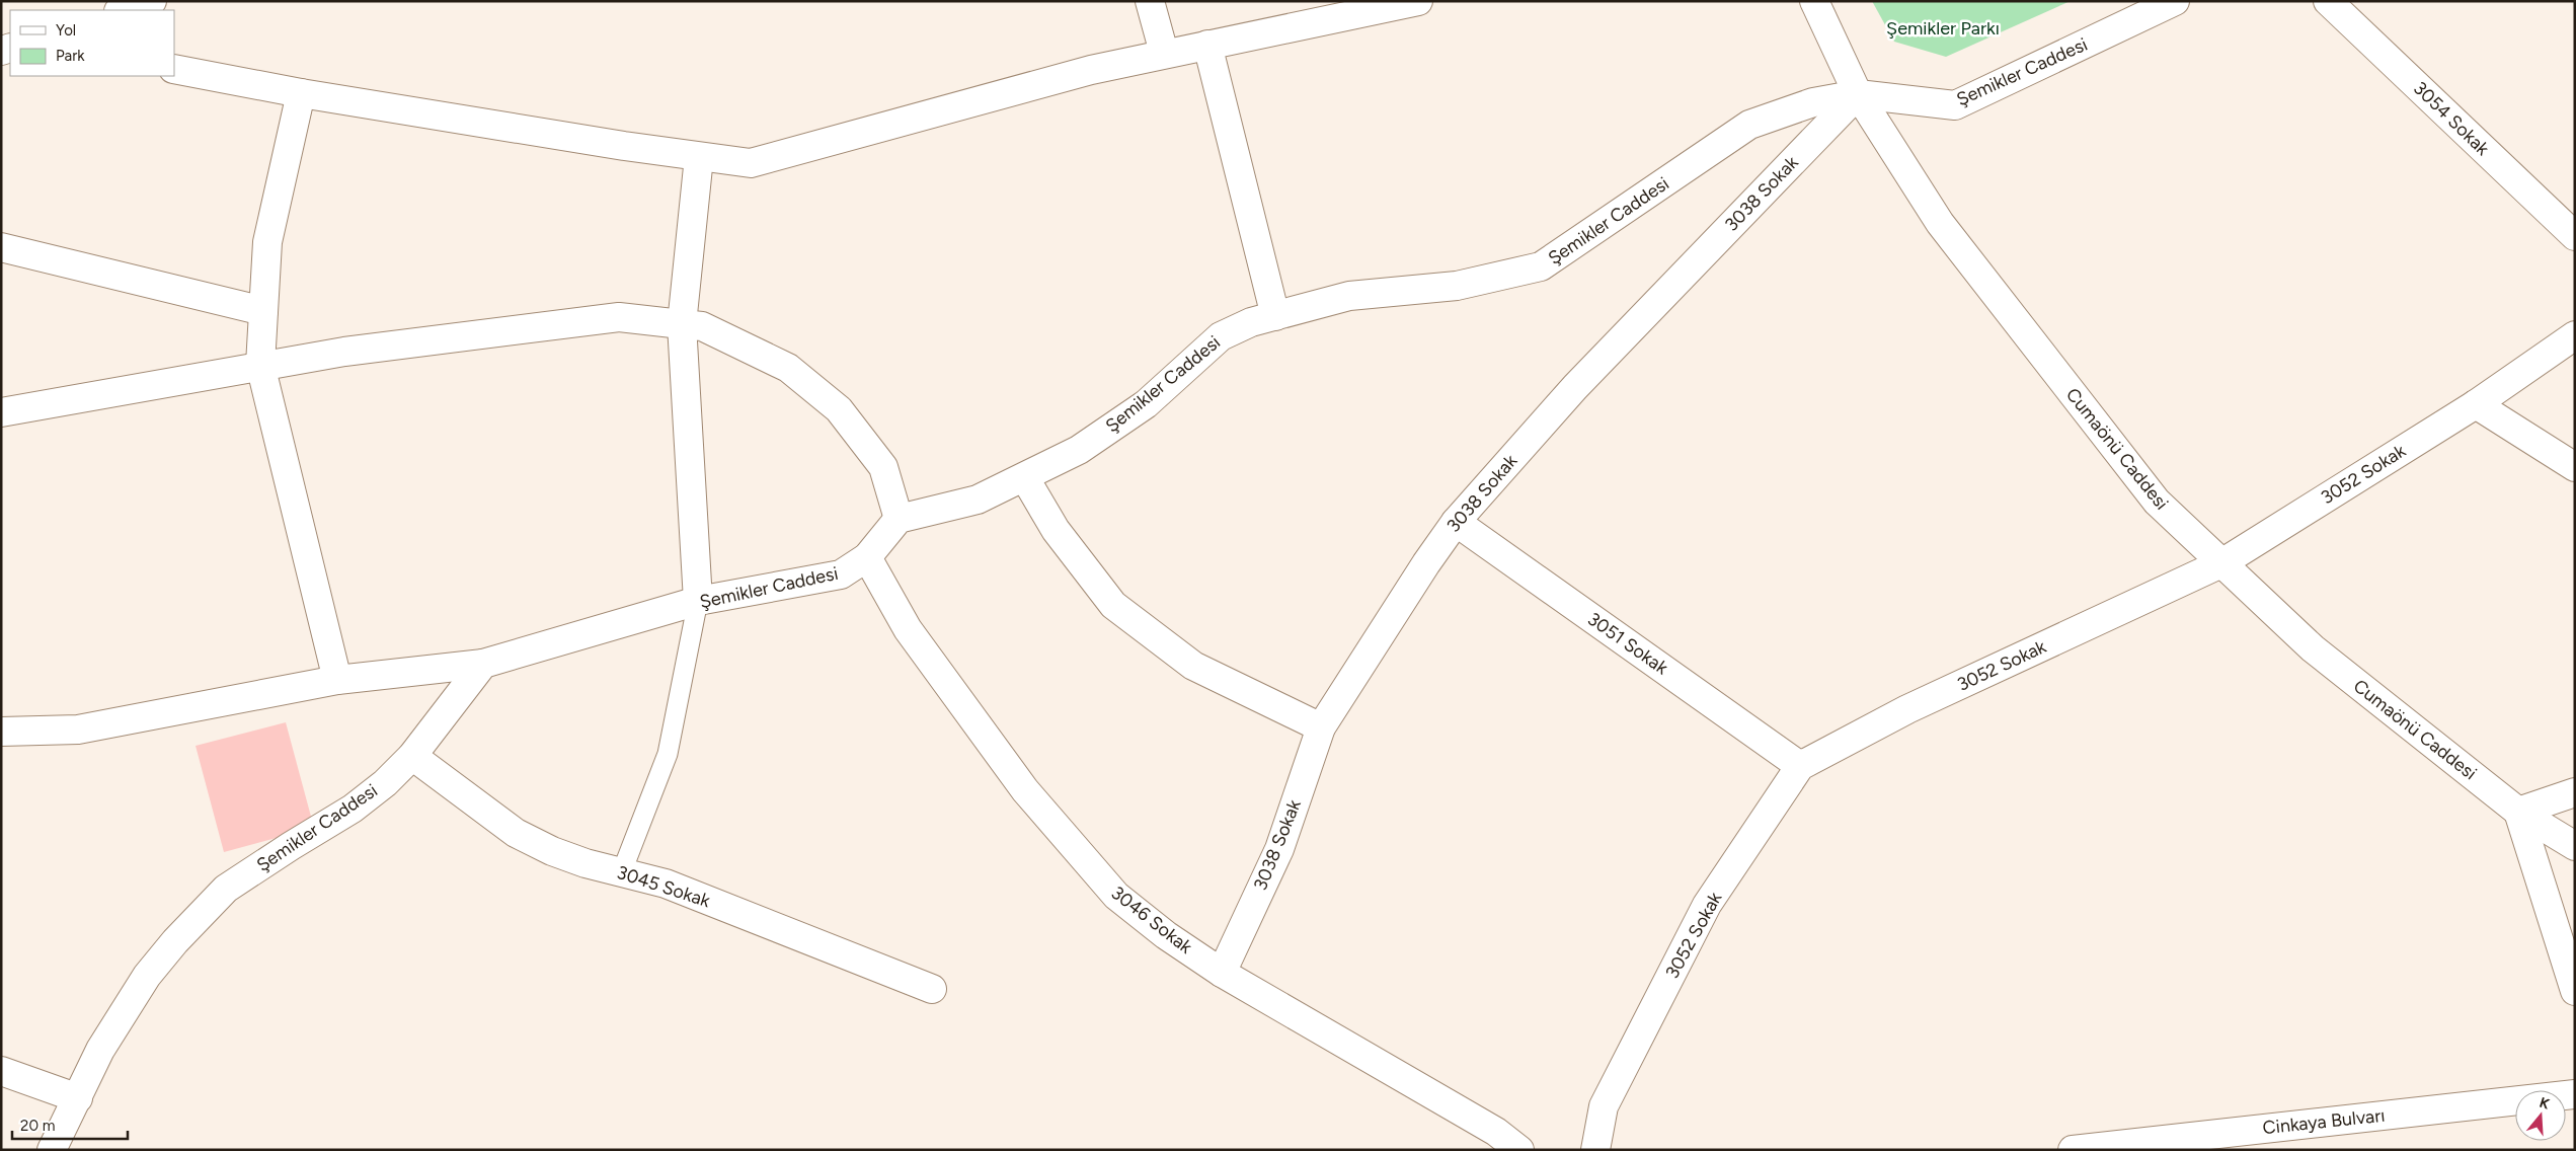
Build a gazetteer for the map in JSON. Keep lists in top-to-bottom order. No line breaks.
{"streets":{"street":["Şemikler Caddesi","3054 Sokak","3038 Sokak","Cumaönü Caddesi","3052 Sokak","3051 Sokak","3045 Sokak","3046 Sokak","Cinkaya Bulvarı"]},"crossings":[["Şemikler Caddesi","3038 Sokak"],["Şemikler Caddesi","Cumaönü Caddesi"],["Şemikler Caddesi","3045 Sokak"],["Şemikler Caddesi","3046 Sokak"],["3038 Sokak","Cumaönü Caddesi"],["3038 Sokak","3051 Sokak"],["3038 Sokak","3046 Sokak"],["Cumaönü Caddesi","3052 Sokak"],["3052 Sokak","3051 Sokak"]],"parks":["Şemikler Parkı"],"legend":["Yol","Park"],"scale_bar":"20 m","north":"top"}
